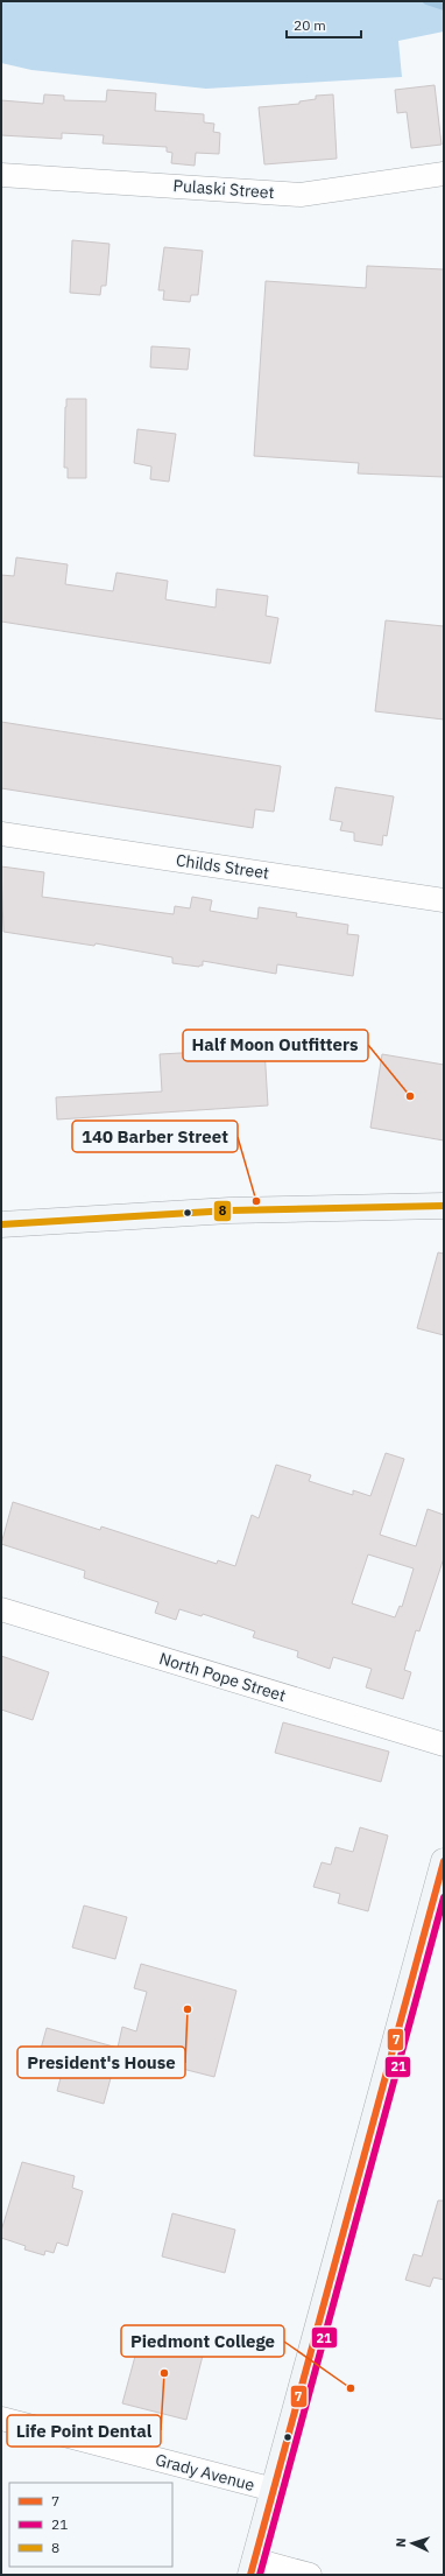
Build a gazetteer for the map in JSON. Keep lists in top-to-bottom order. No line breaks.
{"streets":{"street":["Pulaski Street","Childs Street","North Pope Street","Grady Avenue"]},"places":["Half Moon Outfitters","140 Barber Street","President's House","Life Point Dental","Piedmont College"],"lines":["transit line 8","transit line 7","transit line 21"],"legend":["7","21","8"],"scale_bar":"20 m","north":"left"}
